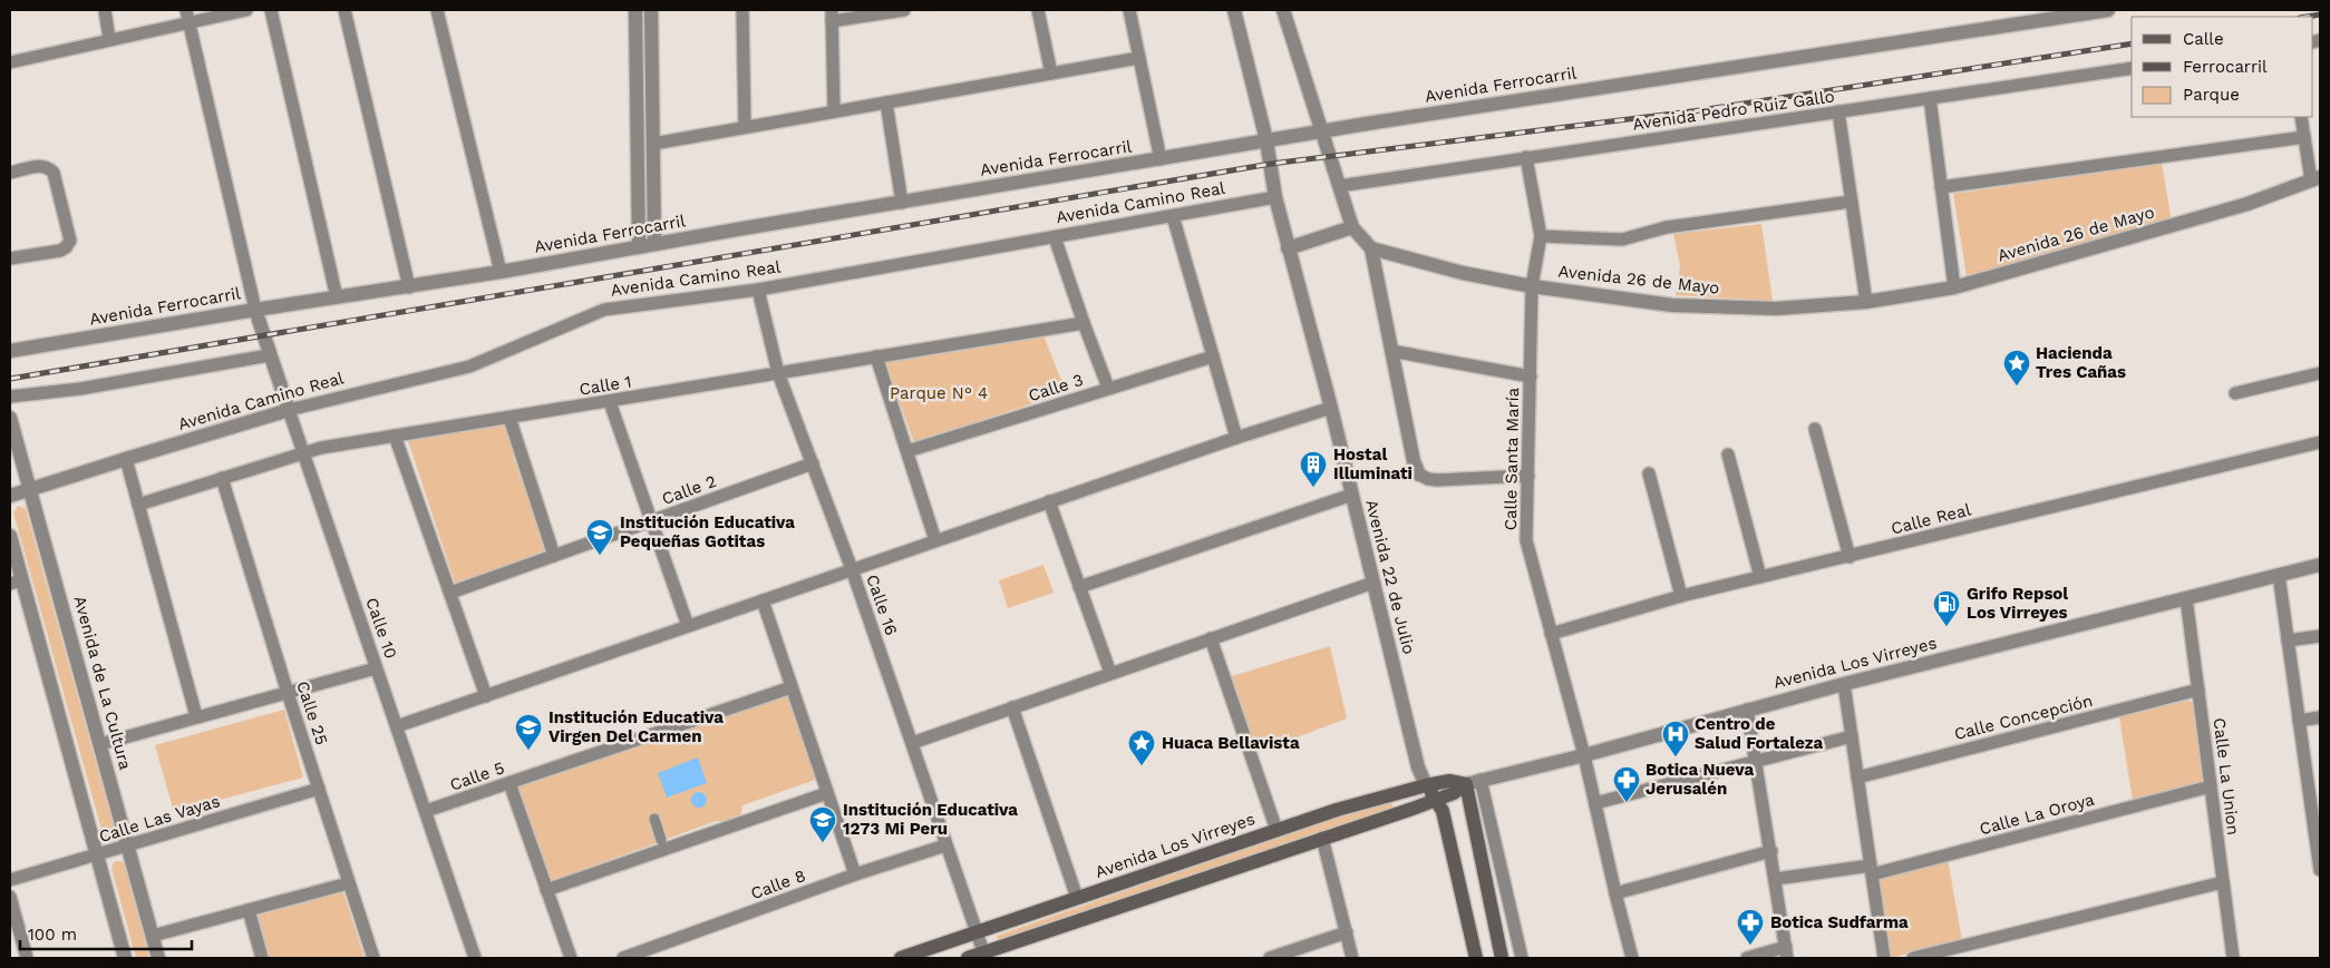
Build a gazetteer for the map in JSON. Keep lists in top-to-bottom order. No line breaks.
{"streets":{"main road":["Avenida 22 de Julio","Avenida Los Virreyes"],"street":["Avenida Ferrocarril","Avenida Pedro Ruiz Gallo","Avenida Camino Real","Avenida 26 de Mayo","Calle 1","Calle 3","Calle Santa María","Calle 2","Calle Real","Calle 16","Calle 10","Avenida de La Cultura","Calle 25","Calle Concepción","Calle 5","Calle La Union","Calle La Oroya","Calle Las Vayas","Calle 8"]},"crossings":[["Avenida Ferrocarril","Avenida 22 de Julio"],["Avenida Ferrocarril","Calle 10"],["Avenida Pedro Ruiz Gallo","Calle Santa María"],["Avenida Camino Real","Avenida 22 de Julio"],["Avenida Camino Real","Calle 16"],["Avenida Camino Real","Calle 10"],["Avenida Camino Real","Avenida de La Cultura"],["Avenida 26 de Mayo","Calle Santa María"],["Calle 1","Calle 16"],["Calle 1","Calle 10"],["Calle 1","Calle 25"],["Calle Santa María","Calle Real"],["Calle Santa María","Avenida Los Virreyes"],["Calle 2","Calle 16"],["Avenida 22 de Julio","Avenida Los Virreyes"],["Calle 16","Avenida Los Virreyes"],["Calle 16","Calle 8"],["Calle 10","Calle 5"],["Avenida Los Virreyes","Calle La Union"],["Avenida de La Cultura","Calle Las Vayas"],["Calle 25","Calle Las Vayas"],["Calle Concepción","Calle La Union"],["Calle La Union","Calle La Oroya"]],"parks":["Parque N° 4"],"places":{"place":["Hacienda Tres Cañas","Huaca Bellavista"],"building":["Hostal Illuminati"],"school or university":["Institución Educativa Pequeñas Gotitas","Institución Educativa Virgen Del Carmen","Institución Educativa 1273 Mi Peru"],"fuel station":["Grifo Repsol Los Virreyes"],"hospital":["Centro de Salud Fortaleza"],"pharmacy":["Botica Nueva Jerusalén","Botica Sudfarma"]},"legend":["Calle","Ferrocarril","Parque"],"scale_bar":"100 m"}
